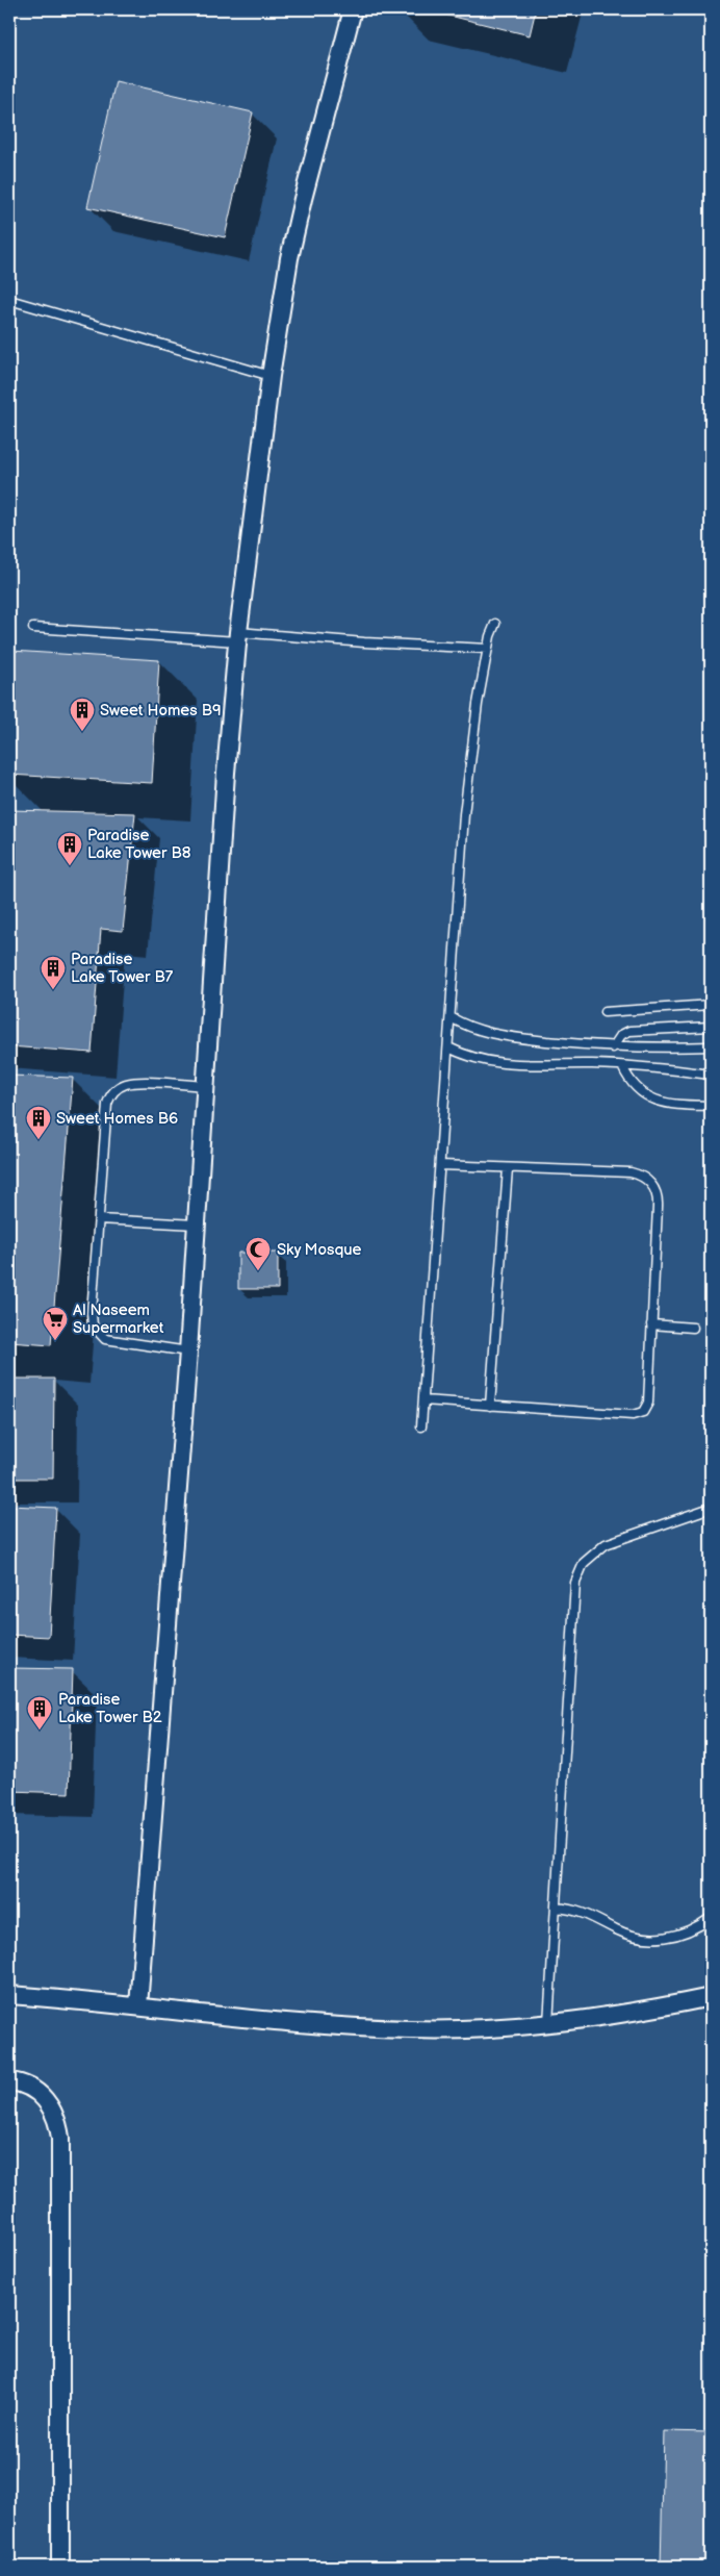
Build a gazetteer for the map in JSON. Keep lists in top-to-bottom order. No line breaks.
{"places":{"building":["Sweet Homes B9","Paradise Lake Tower B8","Paradise Lake Tower B7","Sweet Homes B6","Paradise Lake Tower B2"],"mosque":["Sky Mosque"],"supermarket":["Al Naseem Supermarket"]}}
